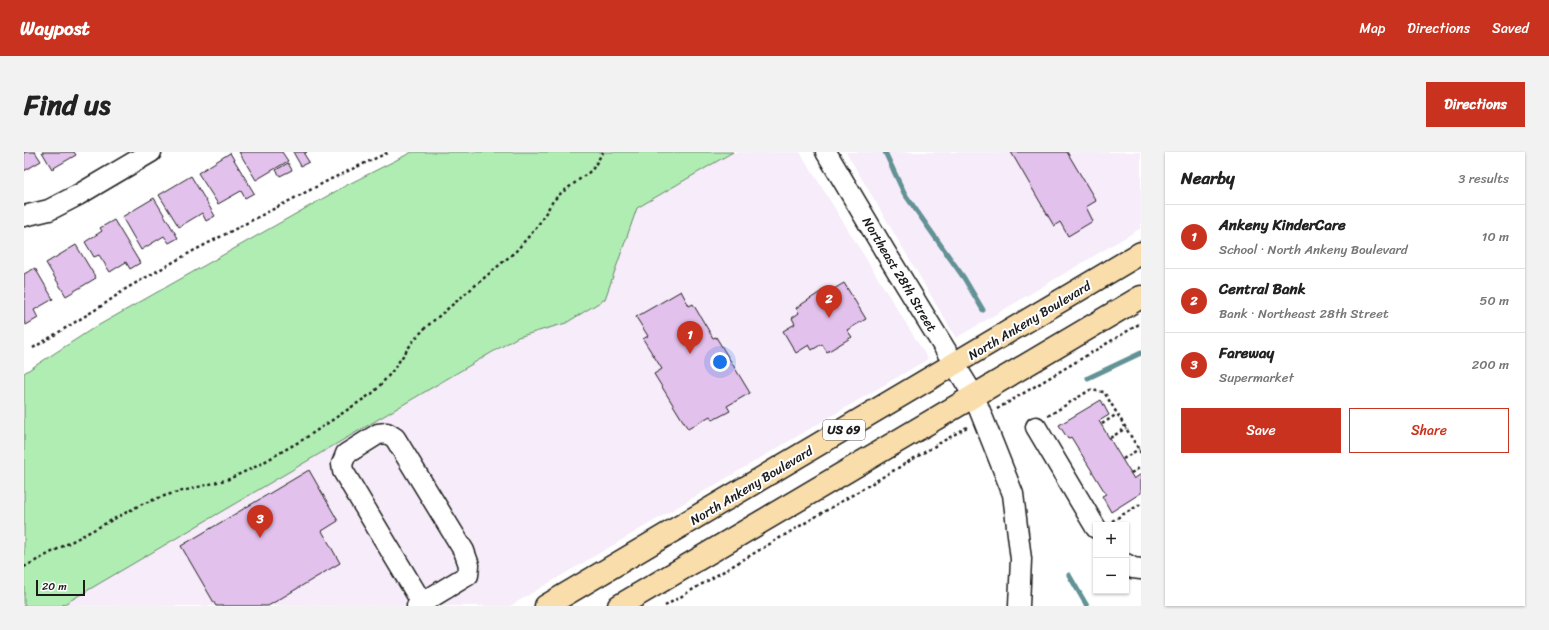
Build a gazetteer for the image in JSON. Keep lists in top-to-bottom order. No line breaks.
{"streets":{"main road":["North Ankeny Boulevard","US 69"],"street":["Northeast 28th Street"]},"crossings":[["Northeast 28th Street","North Ankeny Boulevard"],["Northeast 28th Street","US 69"]],"scale_bar":"20 m","page":{"header":"Waypost","nav":["Map","Directions","Saved"],"title":"Find us","buttons":["Directions",["Save","Share"]],"heading":["Nearby","3 results"],"list":[{"mark":"1","name":"Ankeny KinderCare","note":"School · North Ankeny Boulevard","value":"10 m"},{"mark":"2","name":"Central Bank","note":"Bank · Northeast 28th Street","value":"50 m"},{"mark":"3","name":"Fareway","note":"Supermarket","value":"200 m"}],"pins":["2","1","3"],"map_buttons":["+","−"],"scale":"20 m"}}
